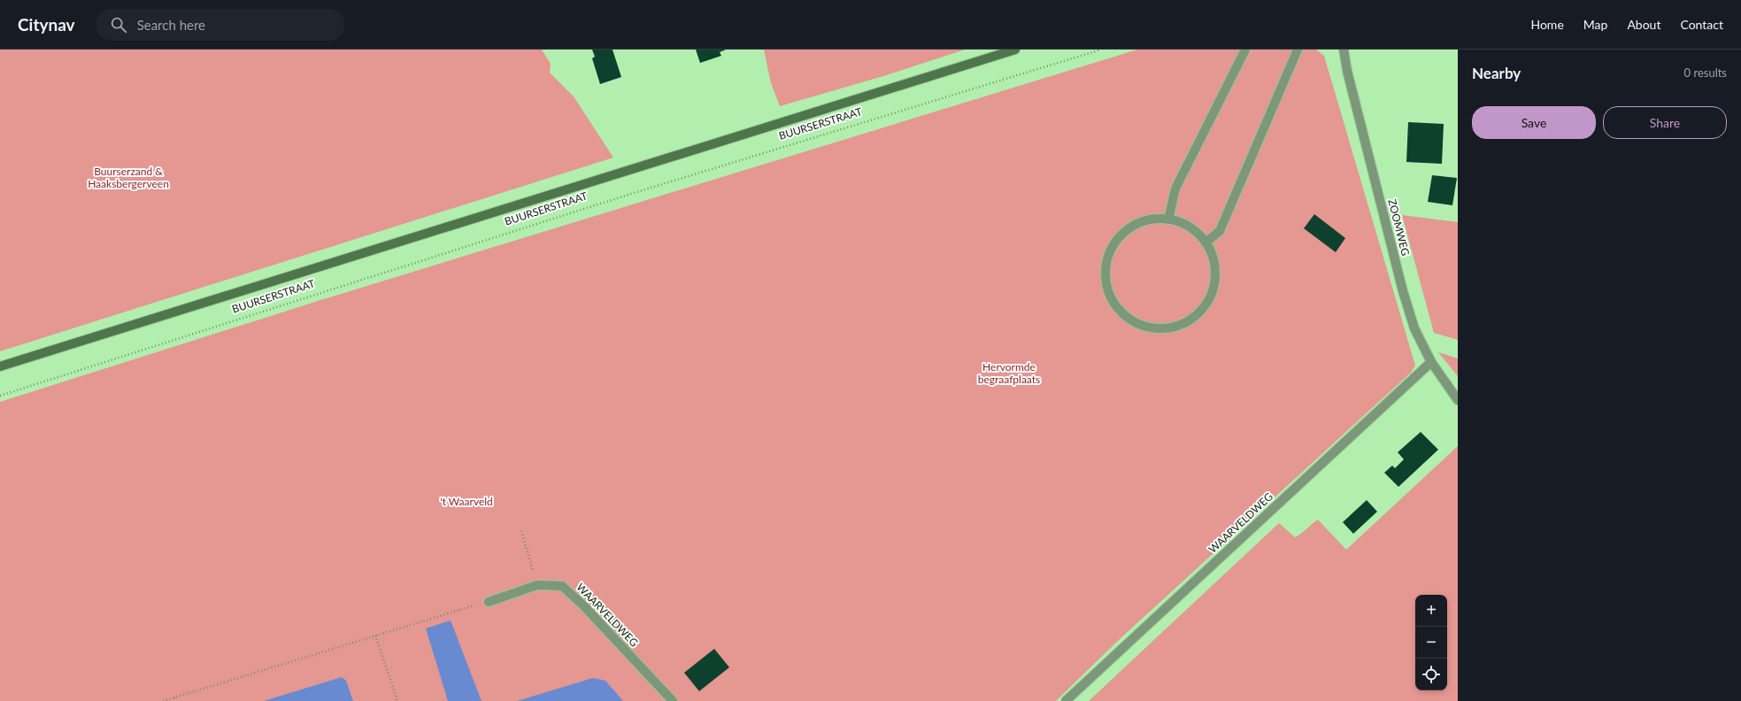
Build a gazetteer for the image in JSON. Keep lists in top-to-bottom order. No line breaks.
{"streets":{"main road":["BUURSERSTRAAT"],"street":["ZOOMWEG","WAARVELDWEG"]},"crossings":[["ZOOMWEG","WAARVELDWEG"]],"parks":["Buurserzand & Haaksbergerveen","Hervormde begraafplaats","'t Waarveld"],"page":{"header":"Citynav","search":"Search here","nav":["Home","Map","About","Contact"],"heading":["Nearby","0 results"],"buttons":["Save","Share"],"map_buttons":["+","−"]}}
